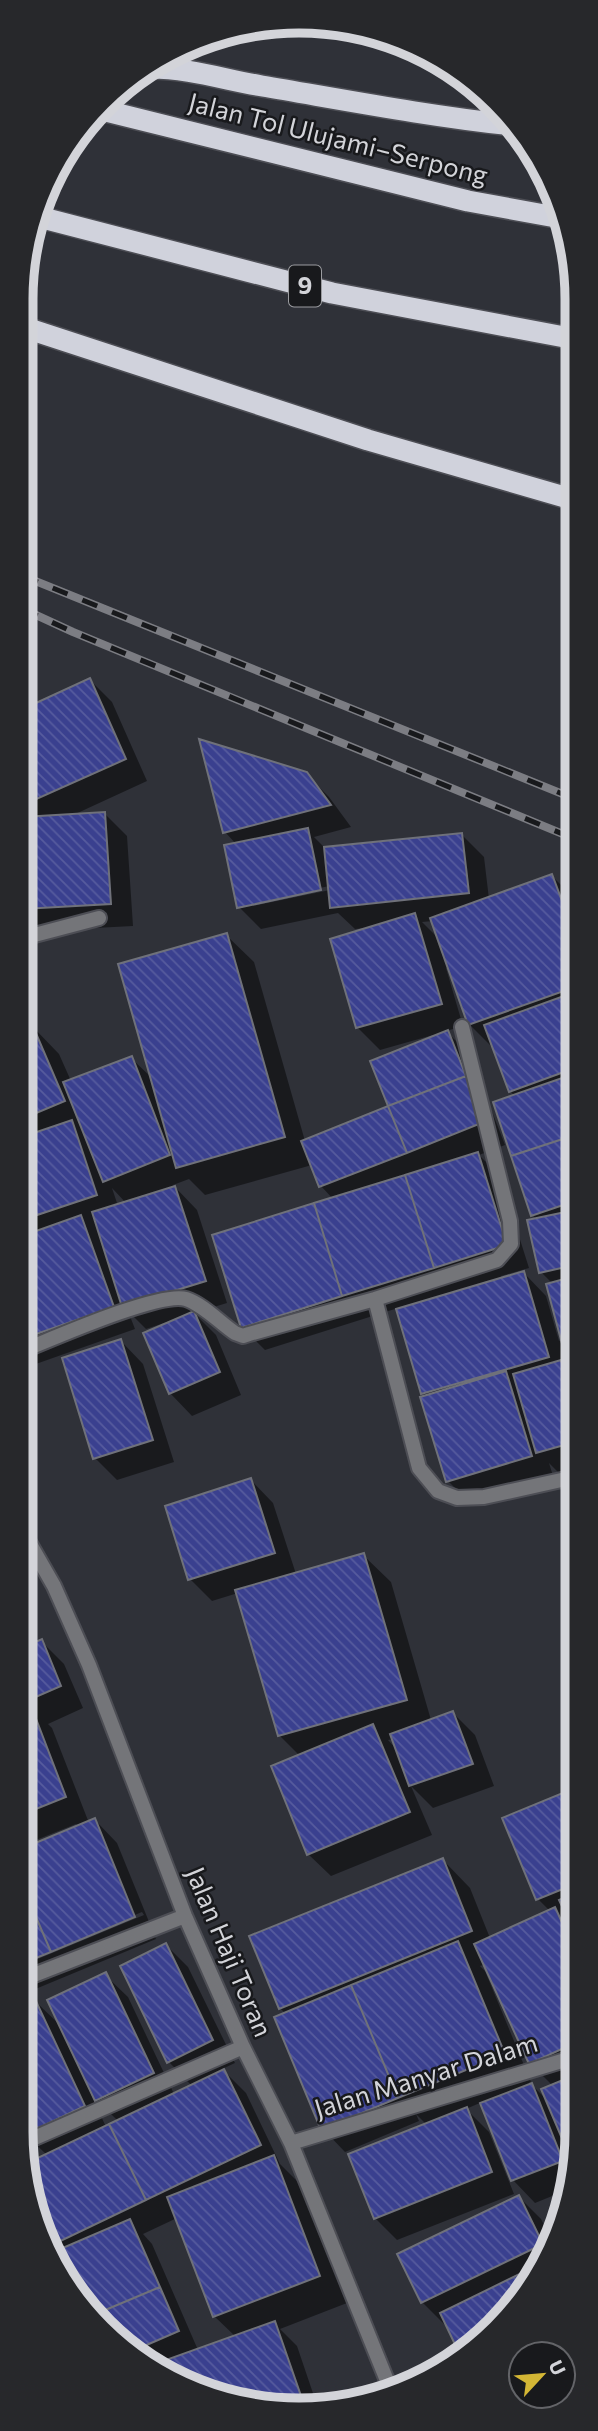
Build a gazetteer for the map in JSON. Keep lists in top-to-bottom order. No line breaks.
{"streets":{"highway":["Jalan Tol Ulujami–Serpong","9"],"street":["Jalan Haji Toran","Jalan Manyar Dalam"]},"crossings":[["Jalan Haji Toran","Jalan Manyar Dalam"]],"north":"top right"}
